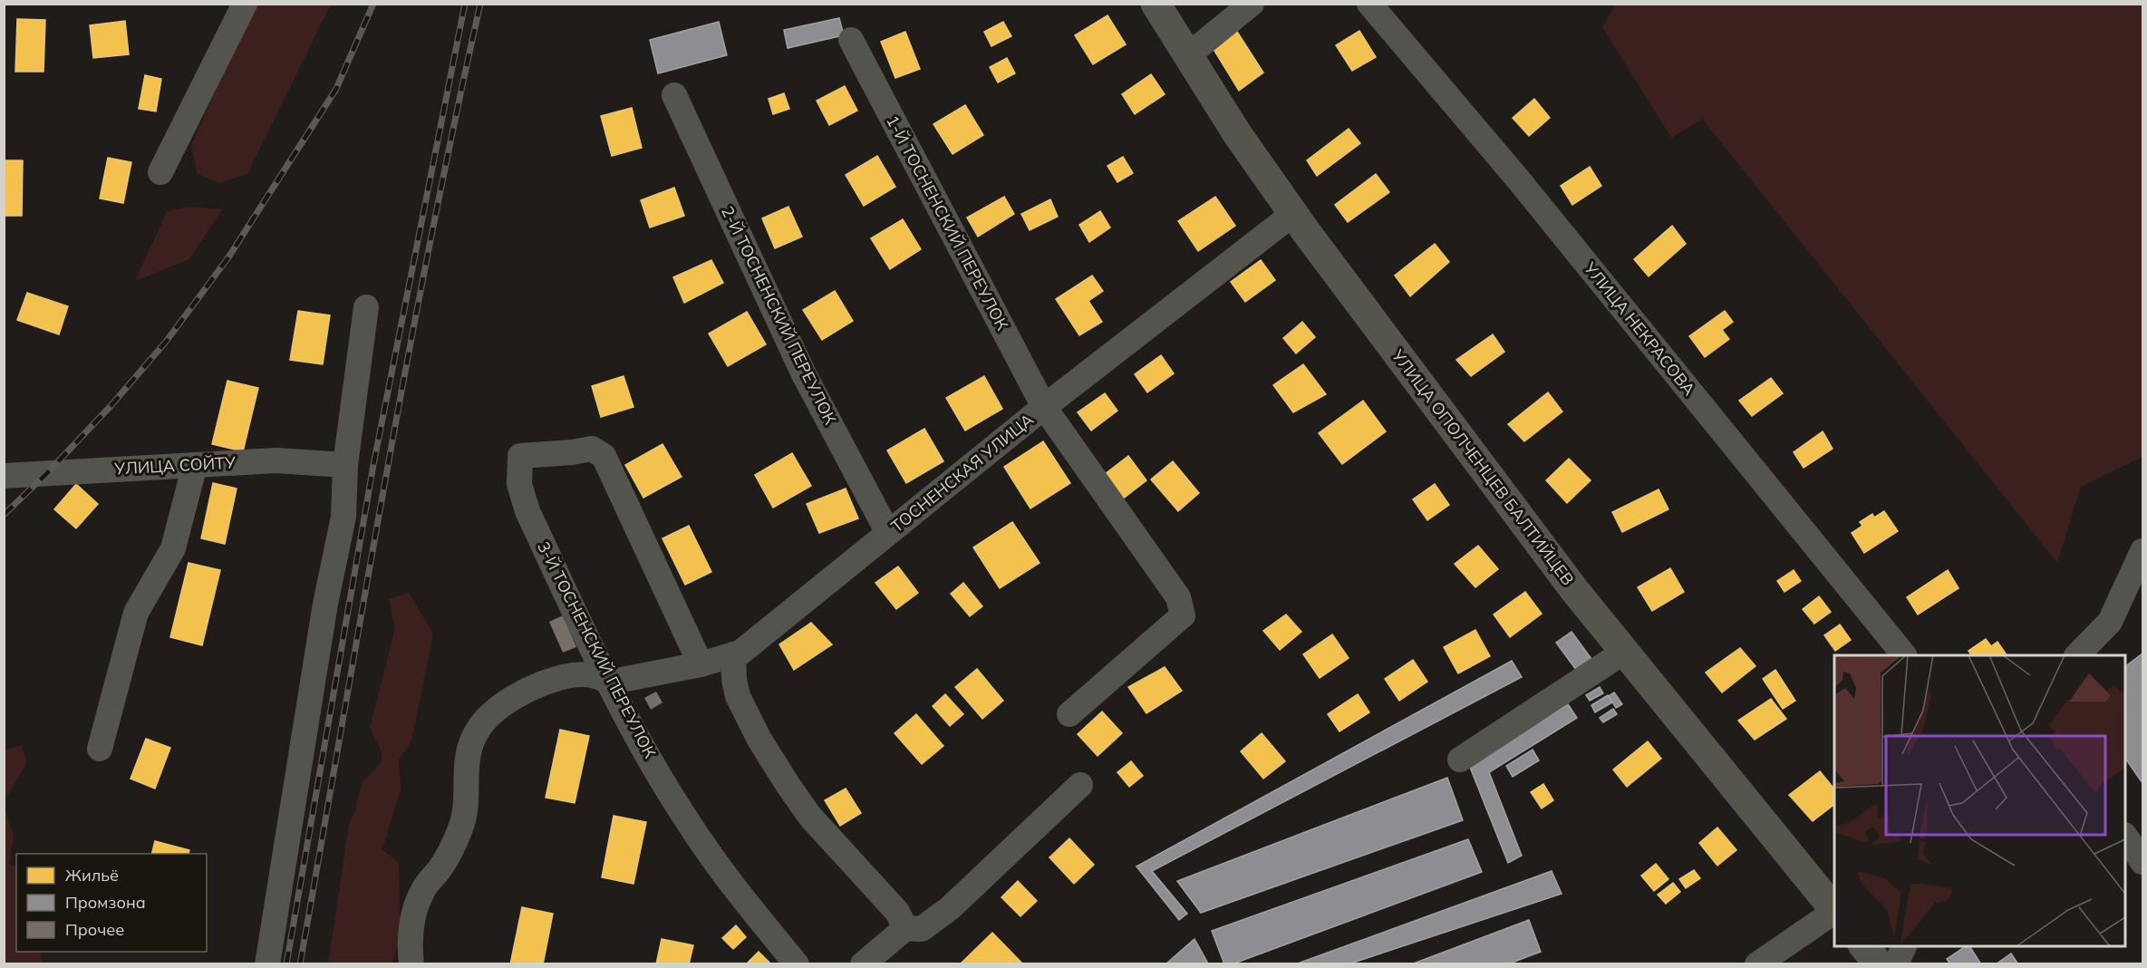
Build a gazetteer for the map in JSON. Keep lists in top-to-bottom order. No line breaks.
{"streets":{"main road":["УЛИЦА ОПОЛЧЕНЦЕВ БАЛТИЙЦЕВ"],"street":["1-Й ТОСНЕНСКИЙ ПЕРЕУЛОК","2-Й ТОСНЕНСКИЙ ПЕРЕУЛОК","УЛИЦА НЕКРАСОВА","УЛИЦА СОЙТУ","ТОСНЕНСКАЯ УЛИЦА","3-Й ТОСНЕНСКИЙ ПЕРЕУЛОК"]},"crossings":[["1-Й ТОСНЕНСКИЙ ПЕРЕУЛОК","ТОСНЕНСКАЯ УЛИЦА"],["2-Й ТОСНЕНСКИЙ ПЕРЕУЛОК","ТОСНЕНСКАЯ УЛИЦА"],["УЛИЦА ОПОЛЧЕНЦЕВ БАЛТИЙЦЕВ","ТОСНЕНСКАЯ УЛИЦА"],["ТОСНЕНСКАЯ УЛИЦА","3-Й ТОСНЕНСКИЙ ПЕРЕУЛОК"]],"legend":["Жильё","Промзона","Прочее"]}
